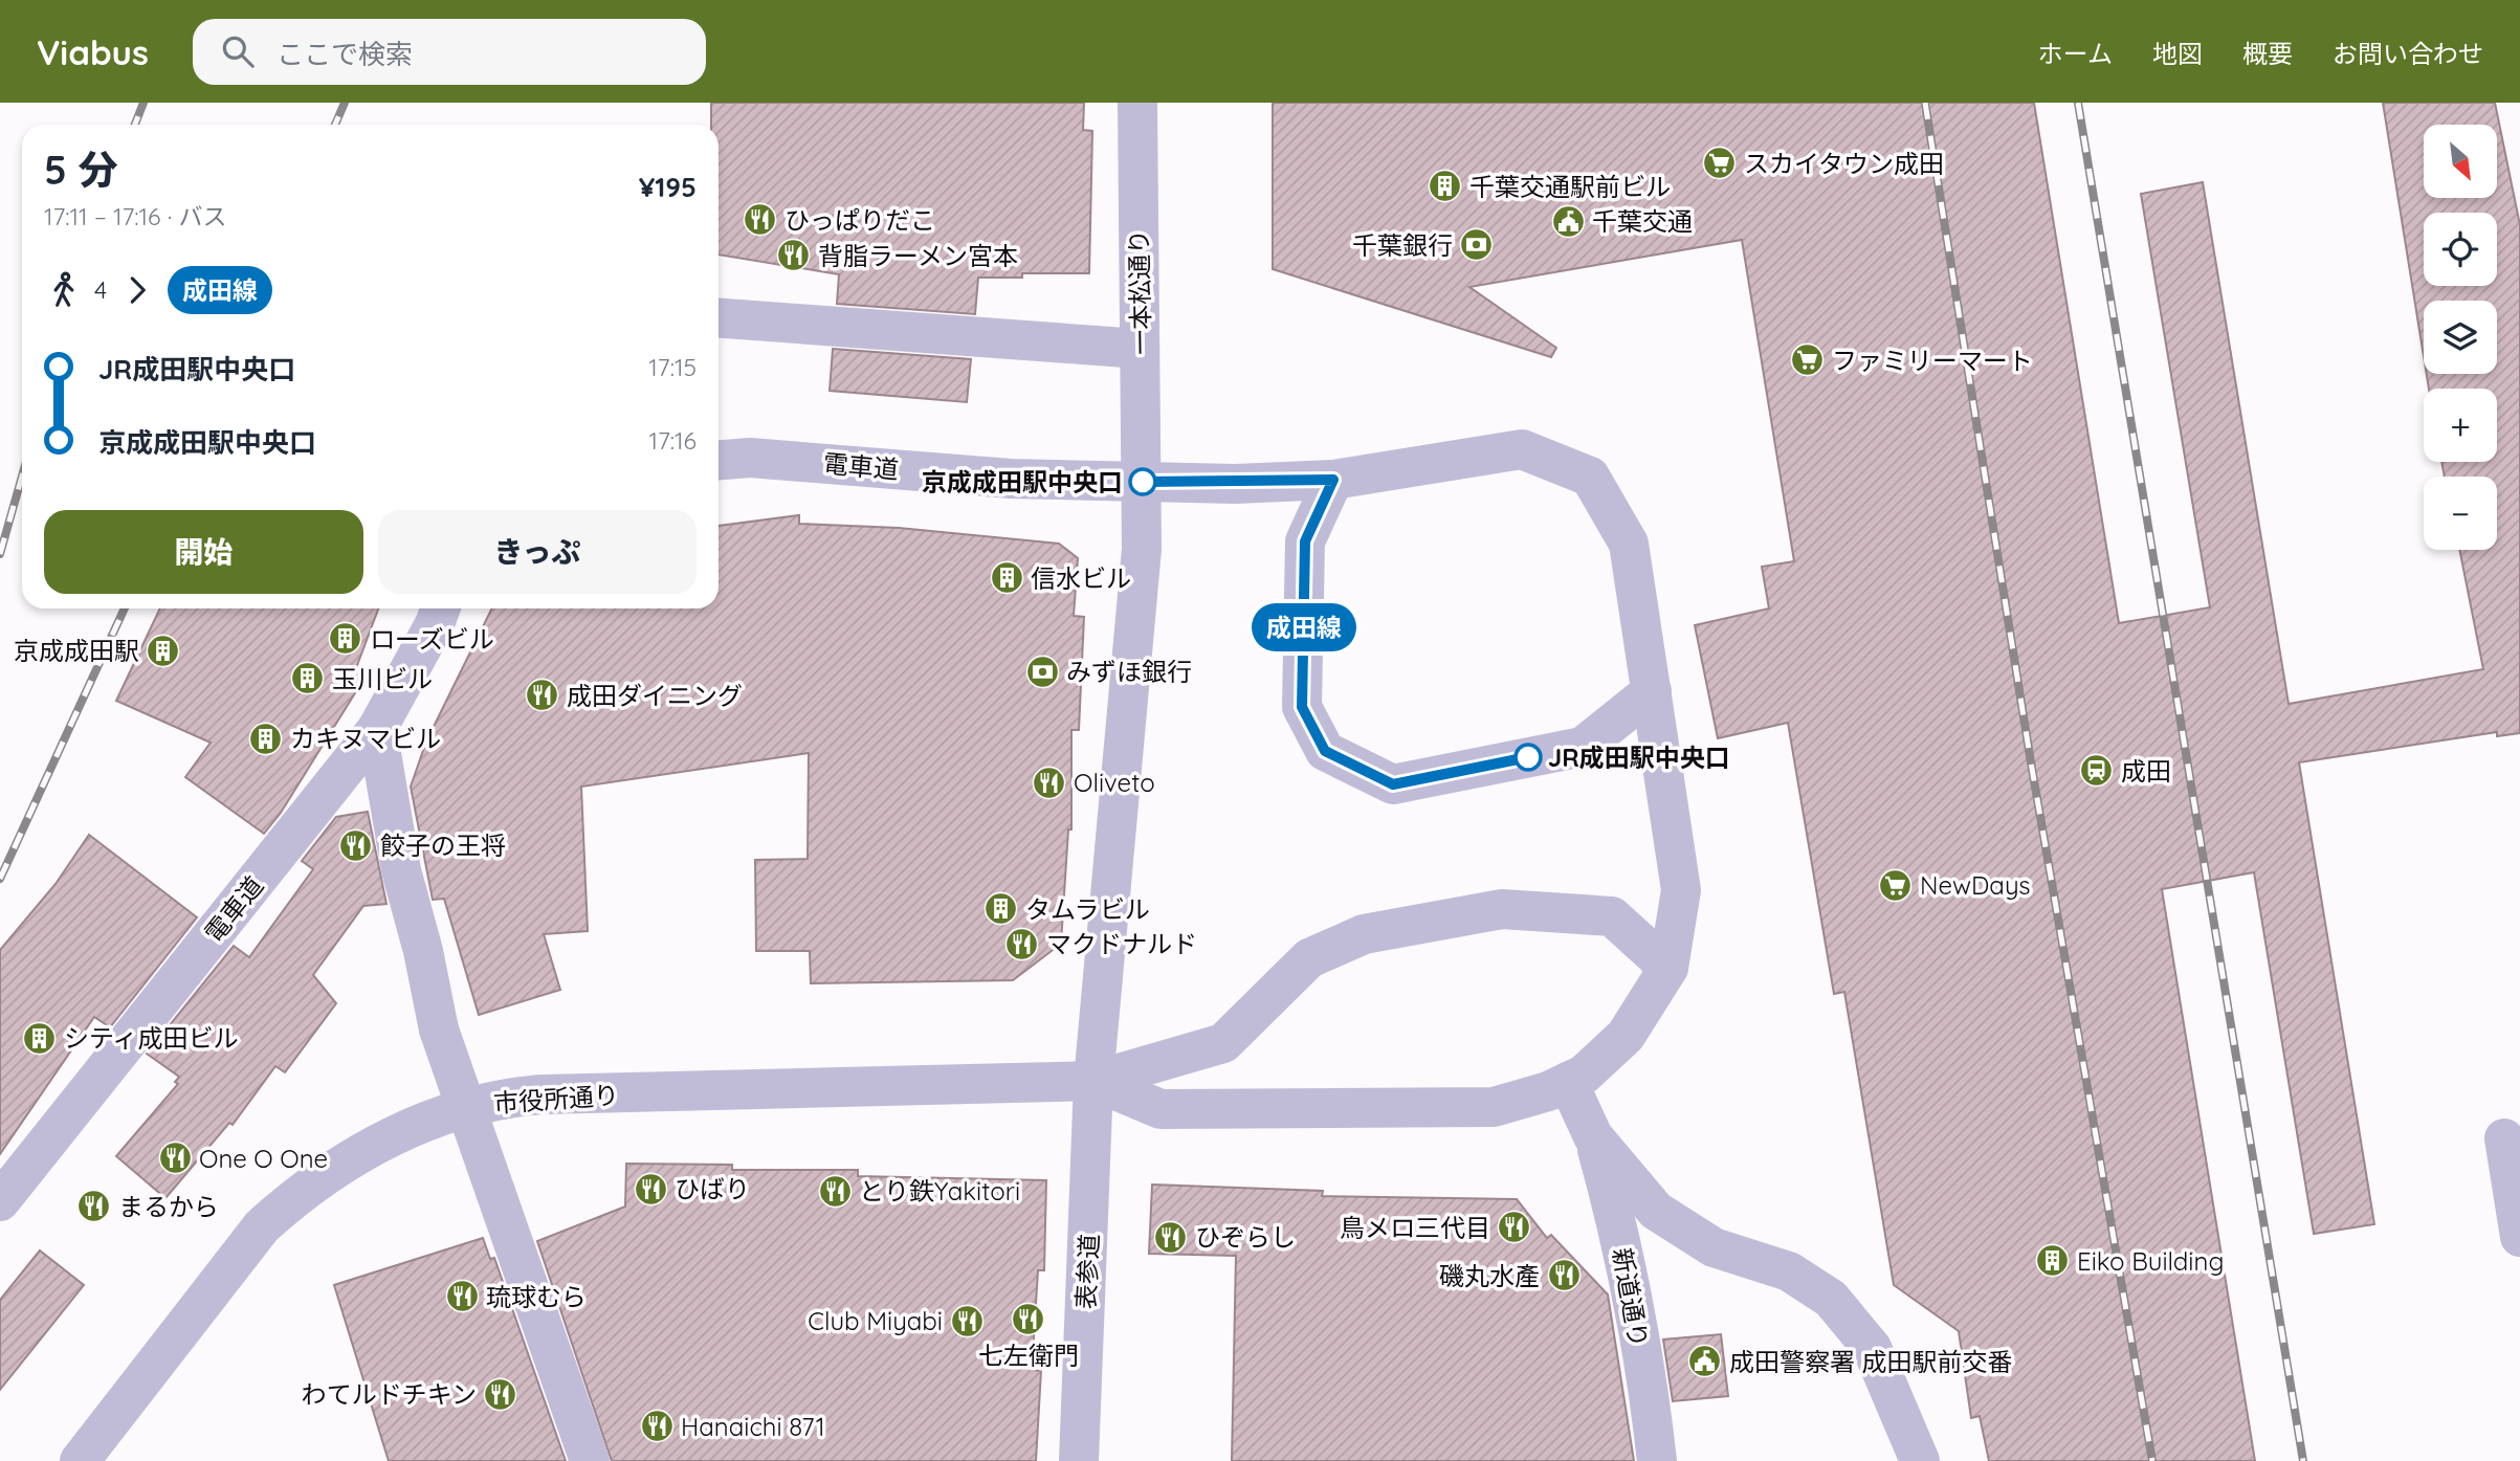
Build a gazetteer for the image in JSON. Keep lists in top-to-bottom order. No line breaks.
{"streets":{"street":["一本松通り","電車道","市役所通り","表参道","新道通り"]},"crossings":[["一本松通り","電車道"],["一本松通り","市役所通り"],["一本松通り","表参道"],["市役所通り","表参道"]],"places":{"supermarket":["スカイタウン成田","ファミリーマート","NewDays"],"building":["千葉交通駅前ビル","信水ビル","ローズビル","京成成田駅","玉川ビル","カキヌマビル","タムラビル","シティ成田ビル","Eiko Building"],"restaurant":["ひっぱりだこ","背脂ラーメン宮本","成田ダイニング","Oliveto","餃子の王将","マクドナルド","One O One","ひばり","とり鉄Yakitori","まるから","鳥メロ三代目","ひぞらし","磯丸水產","琉球むら","七左衛門","Club Miyabi","わてルドチキン","Hanaichi 871"],"public building":["千葉交通","成田警察署 成田駅前交番"],"bank":["千葉銀行","みずほ銀行"],"other":["京成成田駅中央口","JR成田駅中央口"],"station":["成田"]},"lines":["bus line 成田線"],"north":"bottom right","page":{"header":"Viabus","search":"ここで検索","nav":["ホーム","地図","概要","お問い合わせ"],"on_map":"成田線","map_buttons":["+","−"],"heading":["5 分","17:11 – 17:16 · バス","¥195"],"legs":["4","成田線"],"list":[{"name":"JR成田駅中央口","value":"17:15"},{"name":"京成成田駅中央口","value":"17:16"}],"buttons":["開始","きっぷ"]}}
